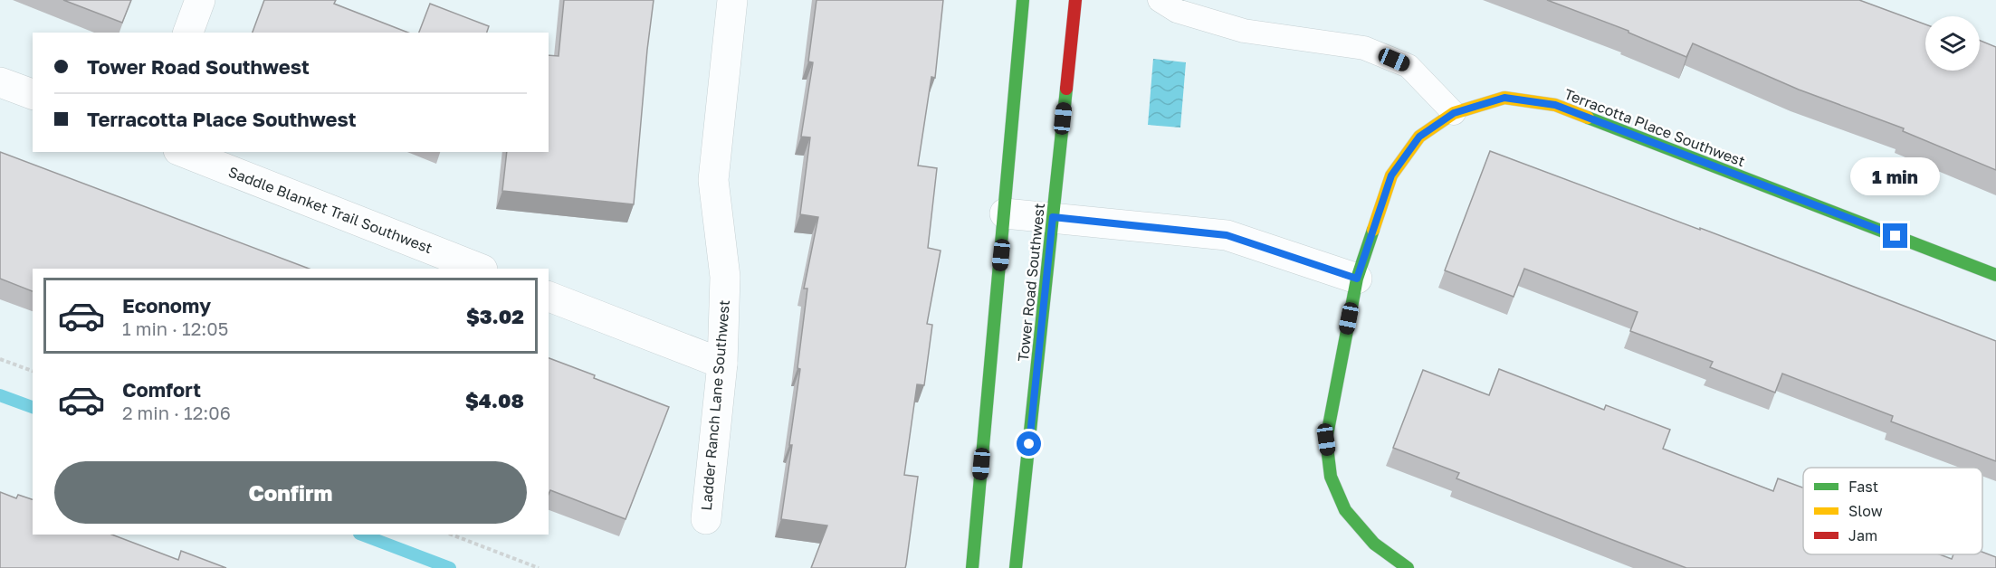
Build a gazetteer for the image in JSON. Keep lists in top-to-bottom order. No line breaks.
{"streets":{"street":["Terracotta Place Southwest","Saddle Blanket Trail Southwest","Tower Road Southwest","Ladder Ranch Lane Southwest"]},"legend":["Fast","Slow","Jam"],"page":{"banner":["Tower Road Southwest","Terracotta Place Southwest"],"bubble":"1 min","list":[{"name":"Economy","note":"1 min · 12:05","value":"$3.02"},{"name":"Comfort","note":"2 min · 12:06","value":"$4.08"}],"buttons":"Confirm"}}
